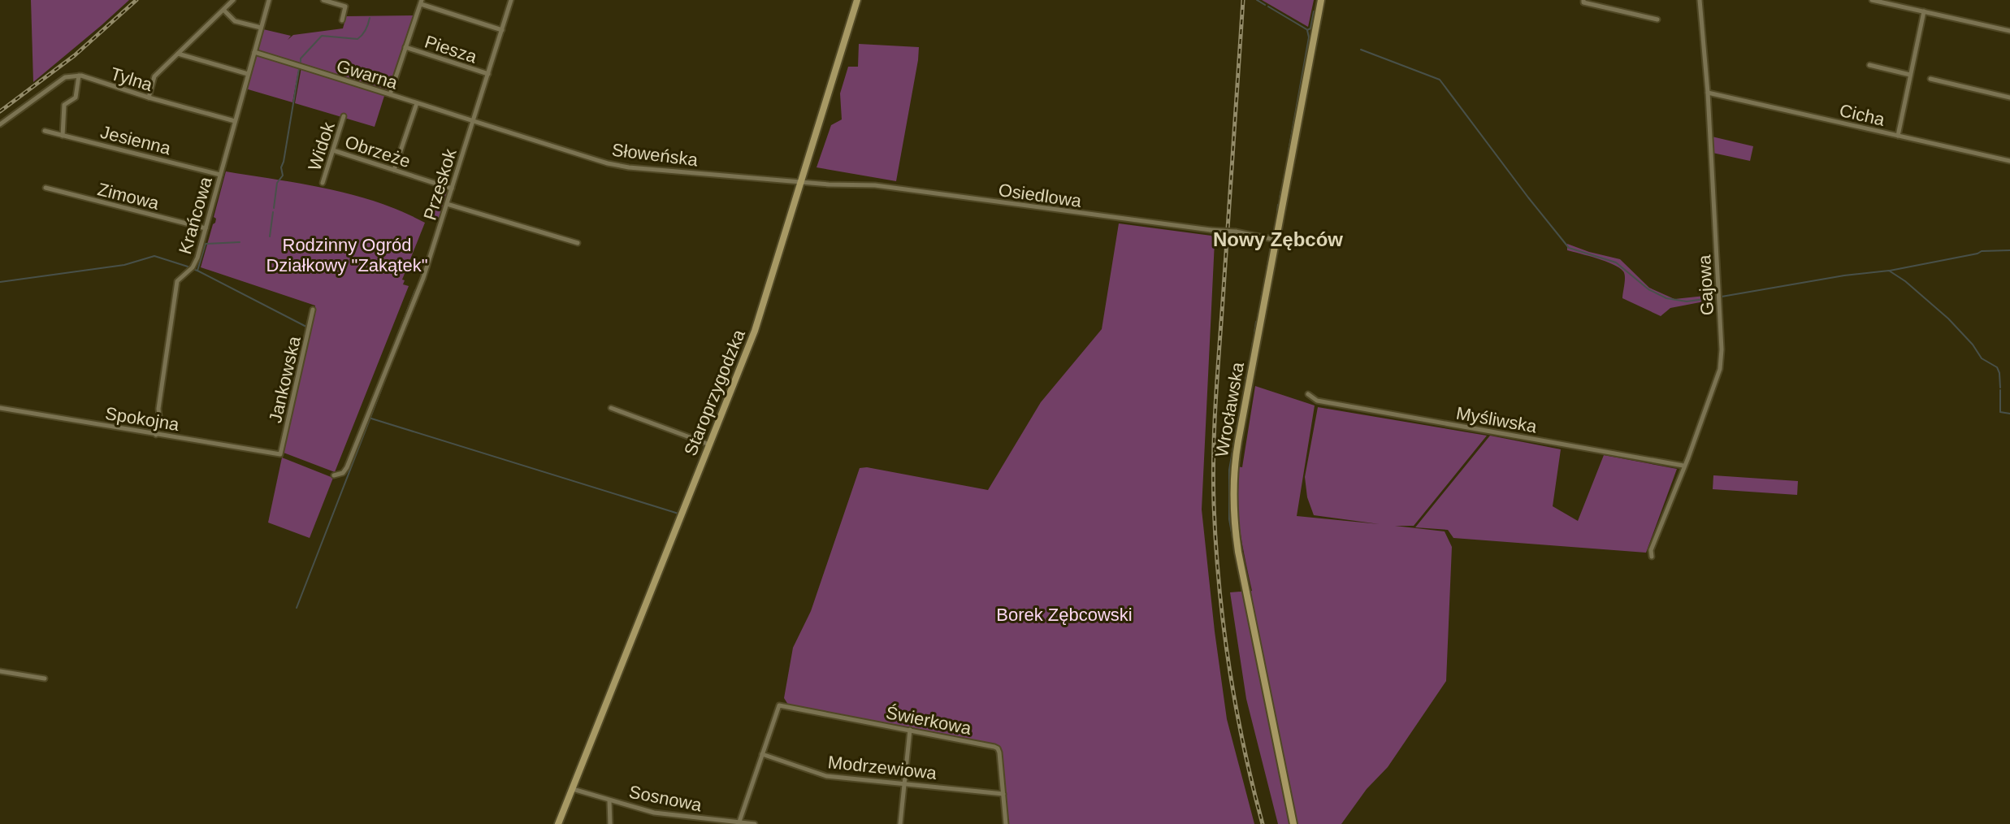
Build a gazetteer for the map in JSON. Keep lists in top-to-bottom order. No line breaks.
{"streets":{"street":["Piesza","Gwarna","Tylna","Cicha","Jesienna","Widok","Obrzeże","Słoweńska","Przeskok","Osiedlowa","Zimowa","Krańcowa","Gajowa","Jankowska","Staroprzygodzka","Wrocławska","Spokojna","Myśliwska","Świerkowa","Modrzewiowa","Sosnowa"]},"crossings":[["Piesza","Gwarna"],["Piesza","Przeskok"],["Gwarna","Słoweńska"],["Gwarna","Przeskok"],["Gwarna","Krańcowa"],["Tylna","Krańcowa"],["Cicha","Gajowa"],["Jesienna","Krańcowa"],["Widok","Obrzeże"],["Obrzeże","Przeskok"],["Słoweńska","Przeskok"],["Słoweńska","Osiedlowa"],["Słoweńska","Staroprzygodzka"],["Osiedlowa","Staroprzygodzka"],["Osiedlowa","Wrocławska"],["Zimowa","Krańcowa"],["Krańcowa","Spokojna"],["Gajowa","Myśliwska"],["Jankowska","Spokojna"],["Staroprzygodzka","Sosnowa"],["Świerkowa","Modrzewiowa"]],"districts":["Nowy Zębców"],"parks":["Rodzinny Ogród Działkowy \"Zakątek\"","Borek Zębcowski"]}
